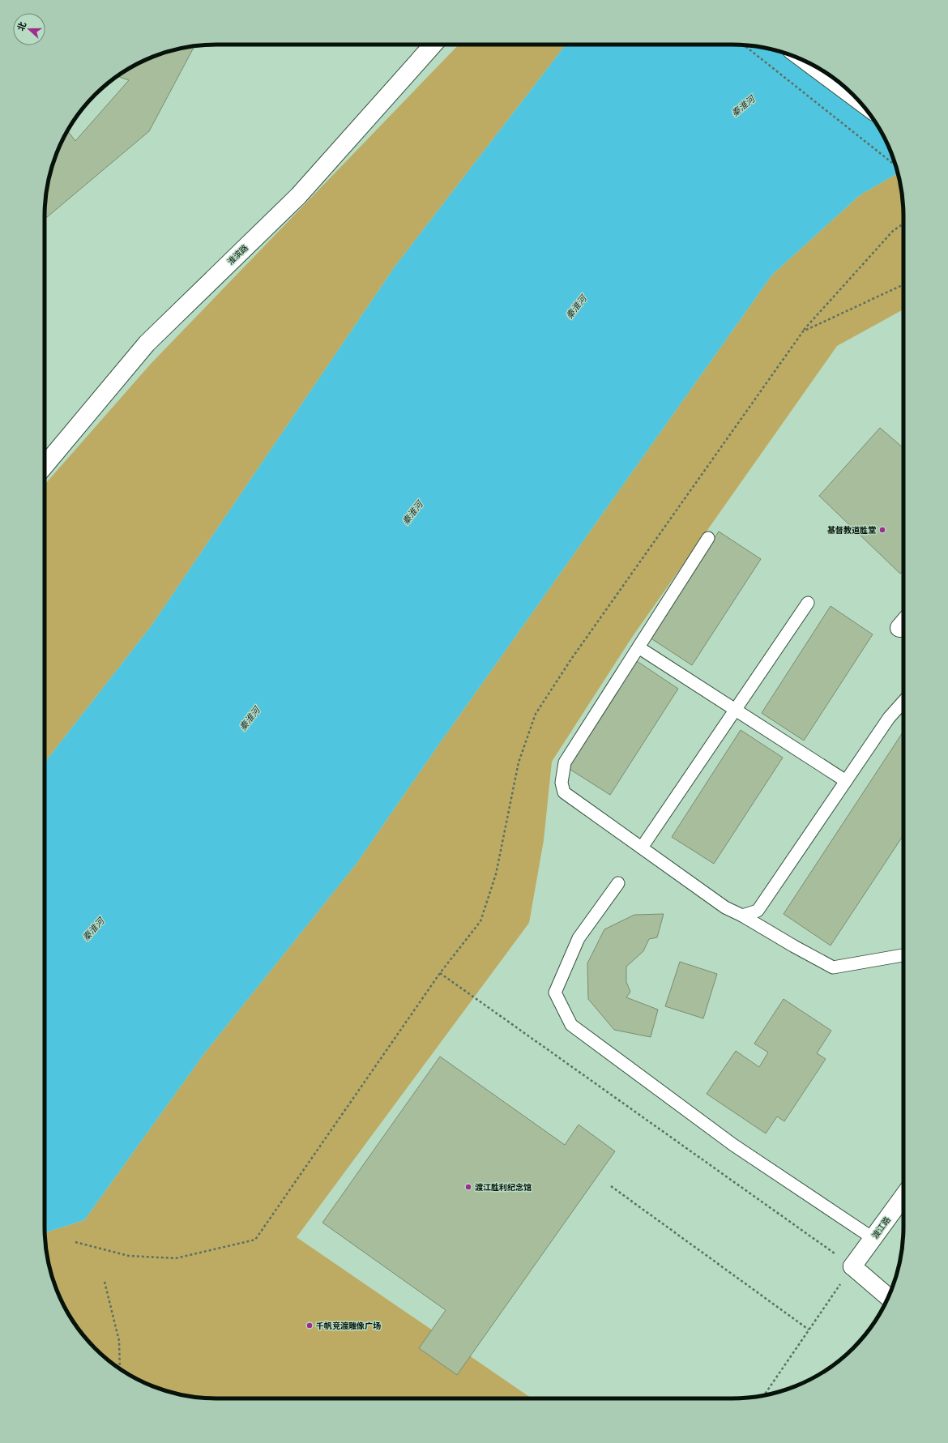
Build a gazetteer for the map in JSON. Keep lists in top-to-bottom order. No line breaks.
{"streets":{"main road":["淮滨路","渡江路"]},"water":["秦淮河"],"places":["基督教道胜堂","渡江胜利纪念馆","千帆竞渡雕像广场"],"north":"left"}
